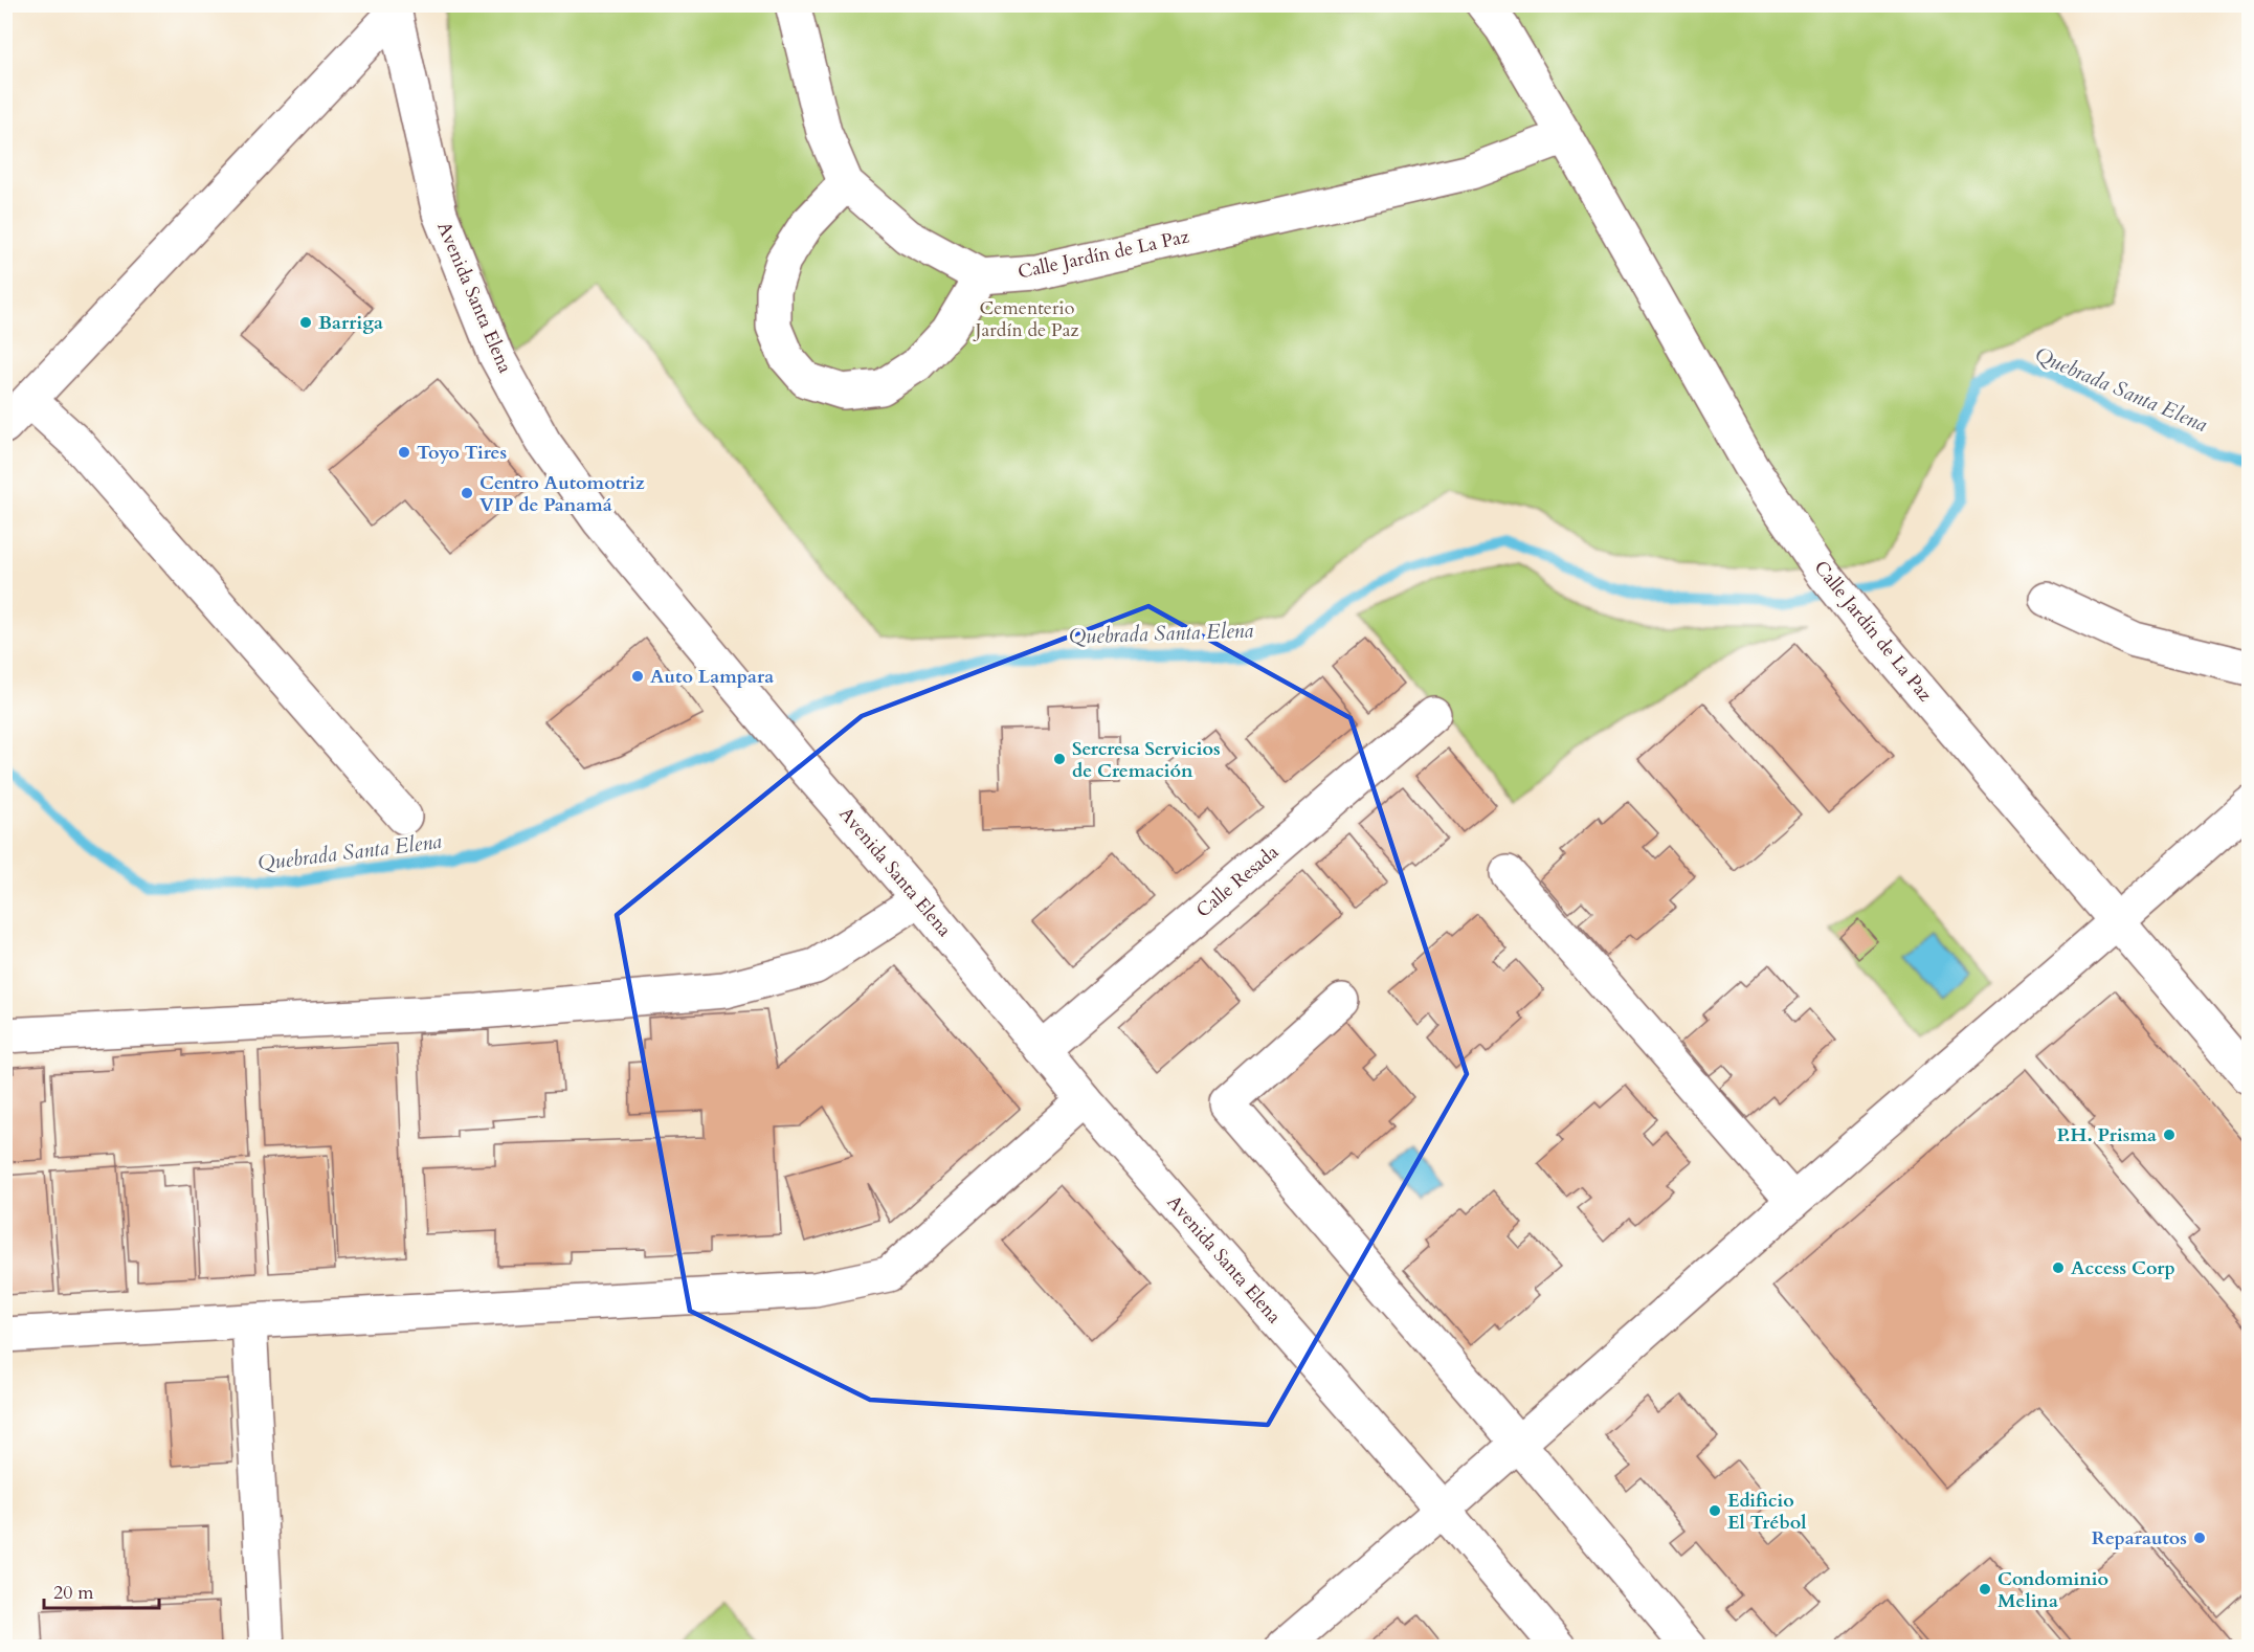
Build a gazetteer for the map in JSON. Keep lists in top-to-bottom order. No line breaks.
{"streets":{"street":["Calle Jardín de La Paz","Avenida Santa Elena","Calle Resada"]},"crossings":[["Avenida Santa Elena","Calle Resada"]],"water":["Quebrada Santa Elena"],"parks":["Cementerio Jardín de Paz"],"places":["Barriga","Toyo Tires","Centro Automotriz VIP de Panamá","Auto Lampara","Sercresa Servicios de Cremación","P.H. Prisma","Access Corp","Edificio El Trébol","Reparautos","Condominio Melina"],"scale_bar":"20 m"}
